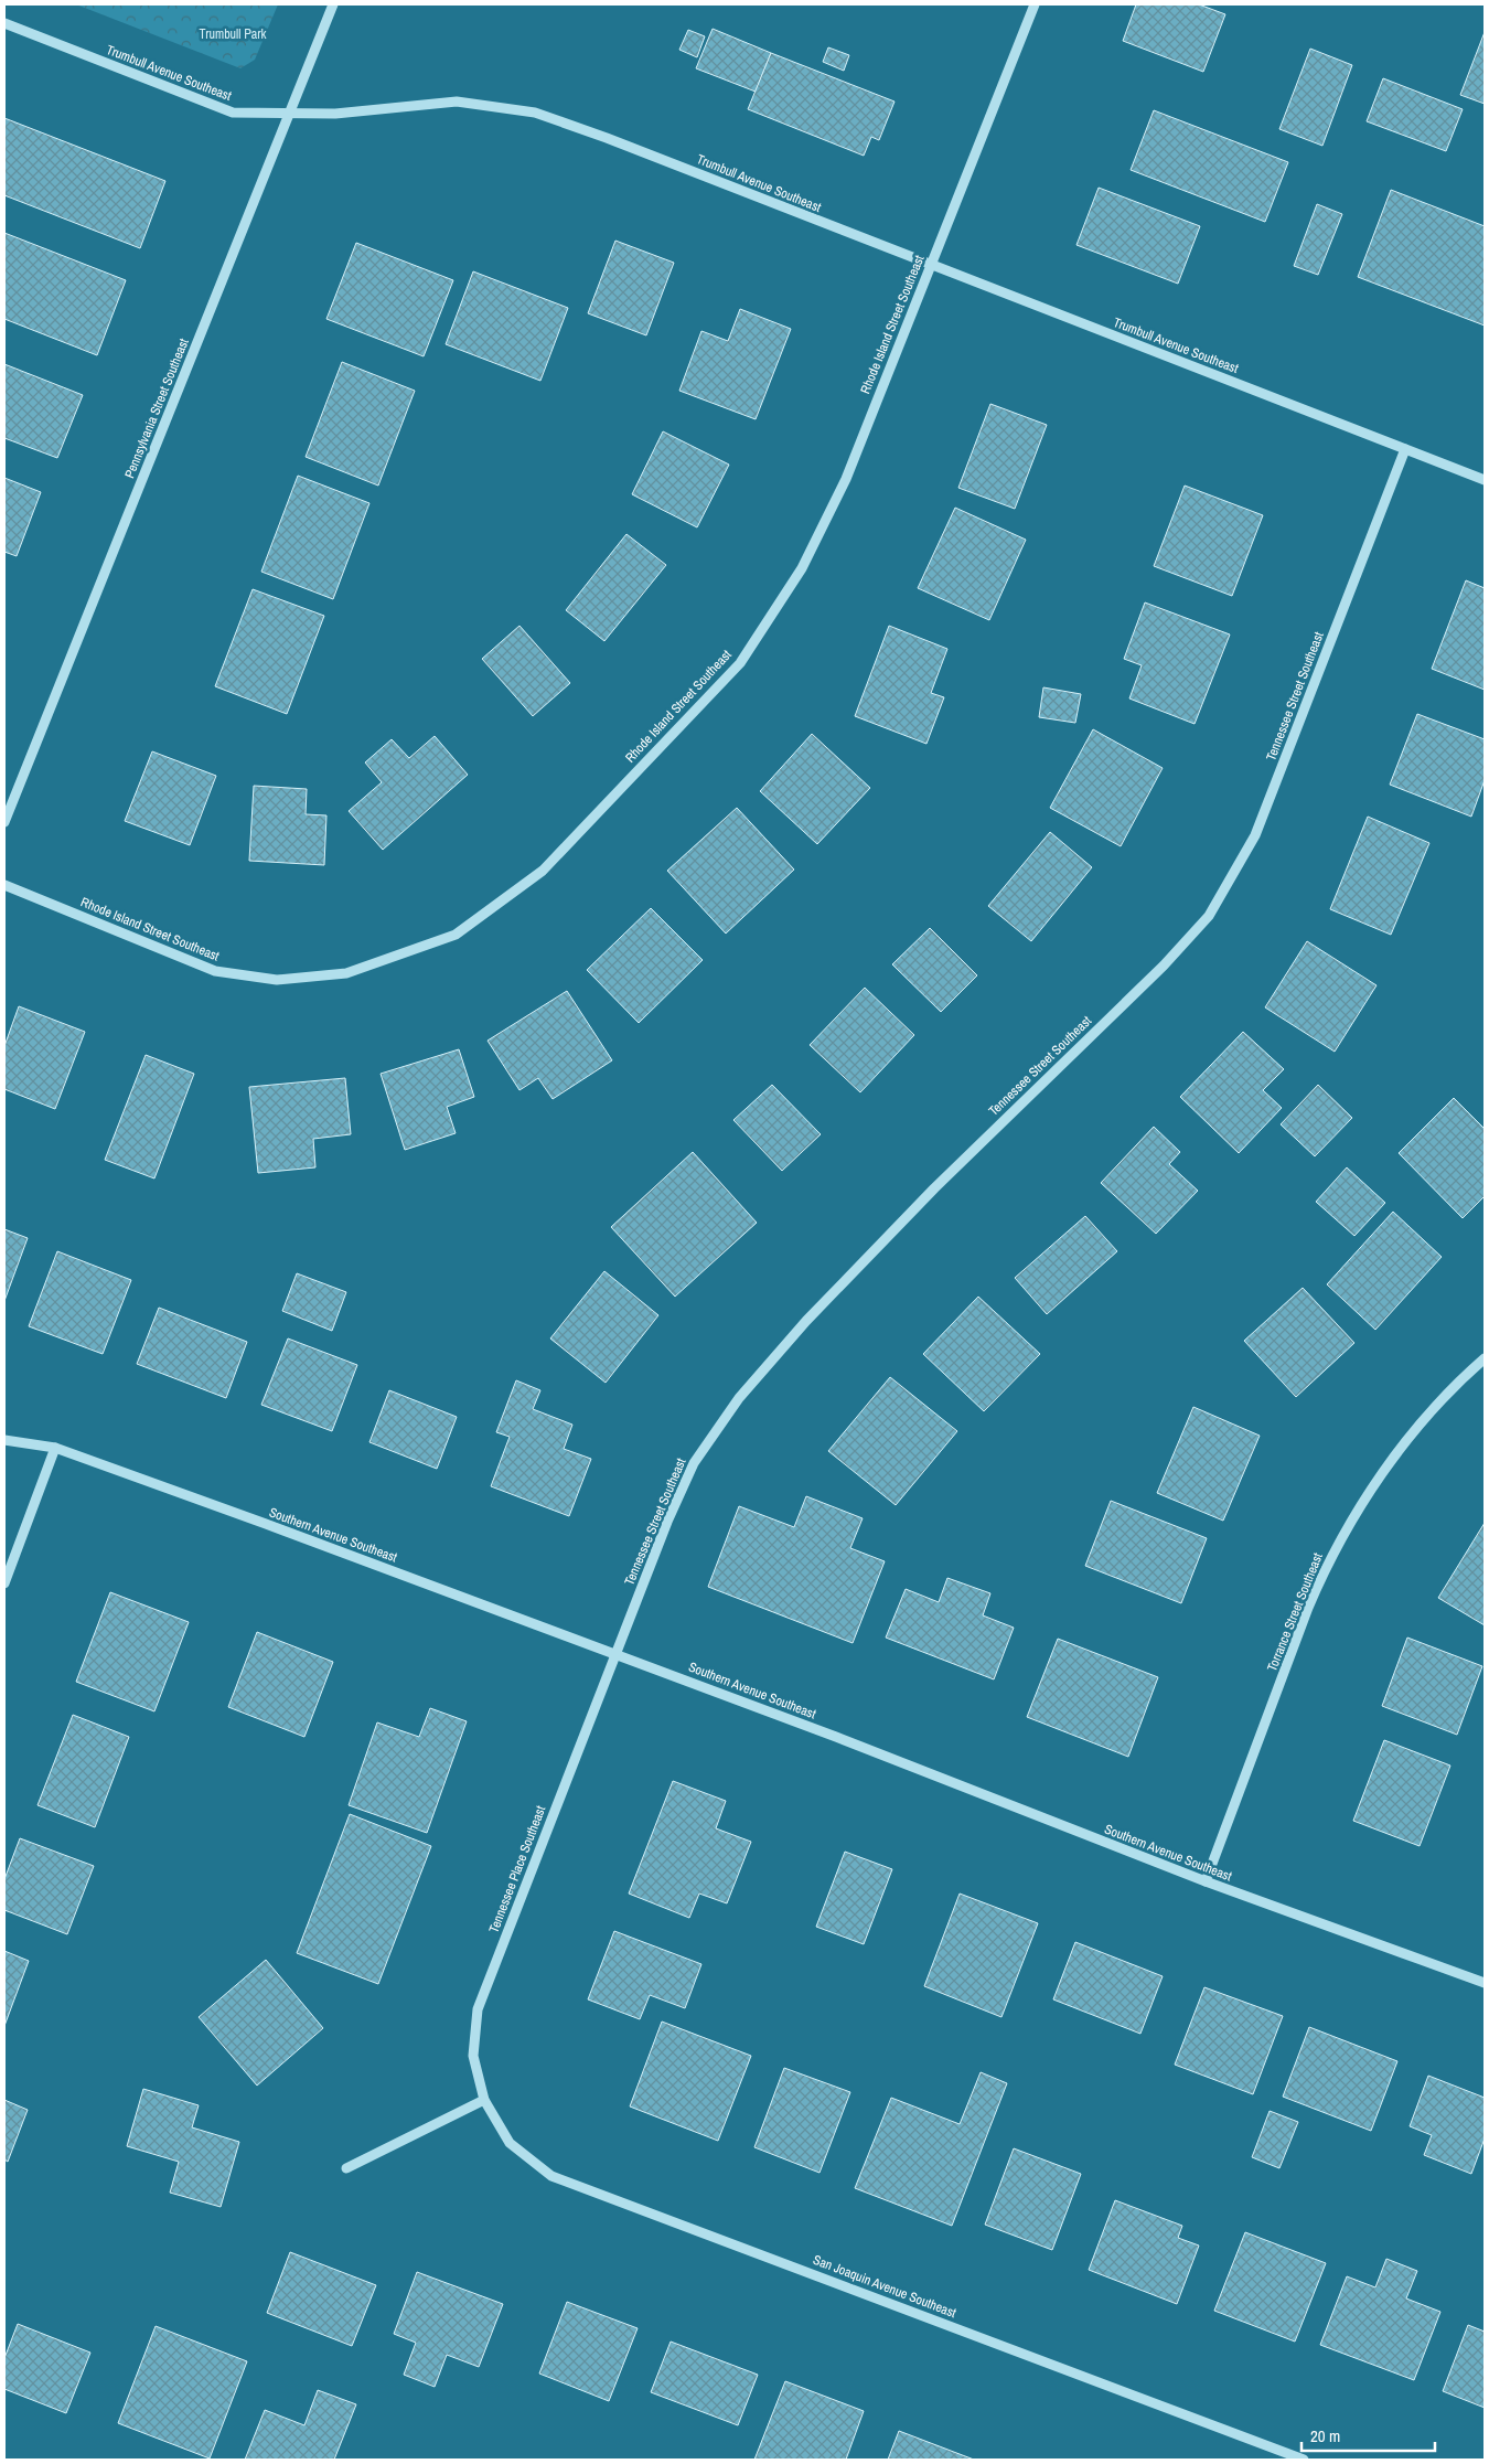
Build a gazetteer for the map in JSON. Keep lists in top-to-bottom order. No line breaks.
{"streets":{"street":["Trumbull Avenue Southeast","Rhode Island Street Southeast","Pennsylvania Street Southeast","Tennessee Street Southeast","Southern Avenue Southeast","Torrance Street Southeast","Tennessee Place Southeast","San Joaquin Avenue Southeast"]},"crossings":[["Trumbull Avenue Southeast","Rhode Island Street Southeast"],["Trumbull Avenue Southeast","Pennsylvania Street Southeast"],["Trumbull Avenue Southeast","Tennessee Street Southeast"],["Tennessee Street Southeast","Southern Avenue Southeast"],["Tennessee Street Southeast","Tennessee Place Southeast"],["Southern Avenue Southeast","Torrance Street Southeast"],["Southern Avenue Southeast","Tennessee Place Southeast"],["Tennessee Place Southeast","San Joaquin Avenue Southeast"]],"parks":["Trumbull Park"],"scale_bar":"20 m"}
